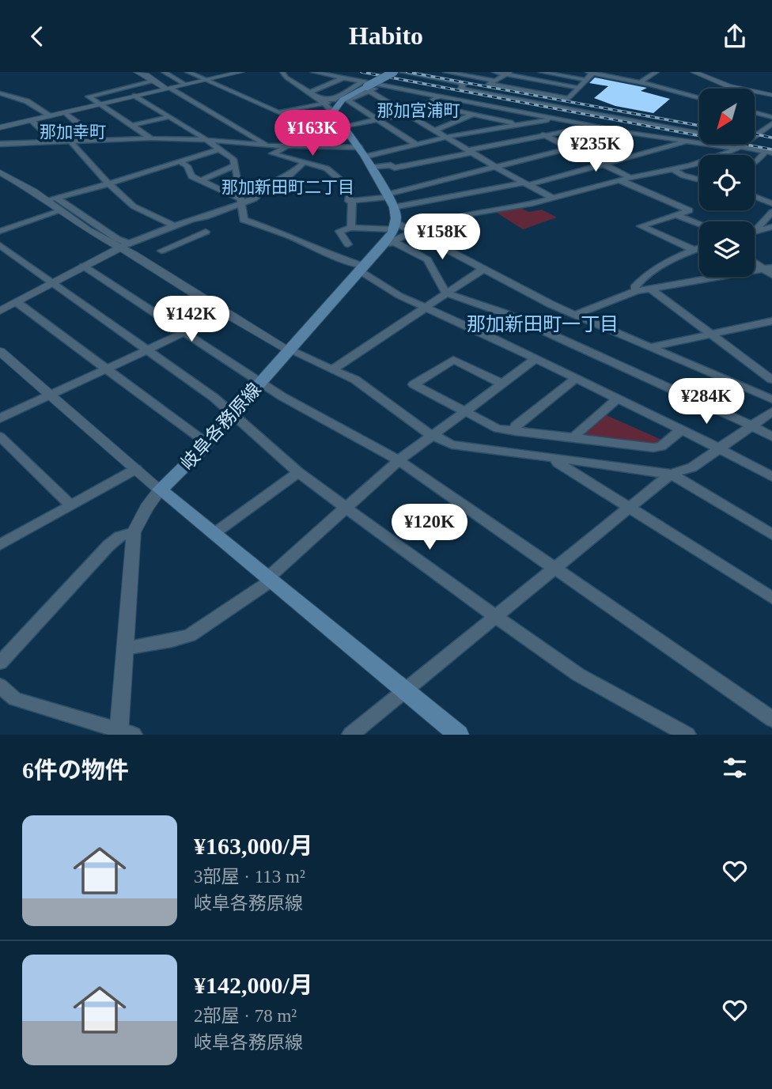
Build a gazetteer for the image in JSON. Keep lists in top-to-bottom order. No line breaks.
{"streets":{"main road":["岐阜各務原線"]},"districts":["那加宮浦町","那加幸町","那加新田町二丁目","那加新田町一丁目"],"north":"bottom left","page":{"header":"Habito","price":["¥163K","¥235K","¥158K","¥142K","¥284K","¥120K"],"heading":"6件の物件","list":[{"name":"¥163,000/月","note":"3部屋 · 113 m² · 岐阜各務原線"},{"name":"¥142,000/月","note":"2部屋 · 78 m² · 岐阜各務原線"}]}}
